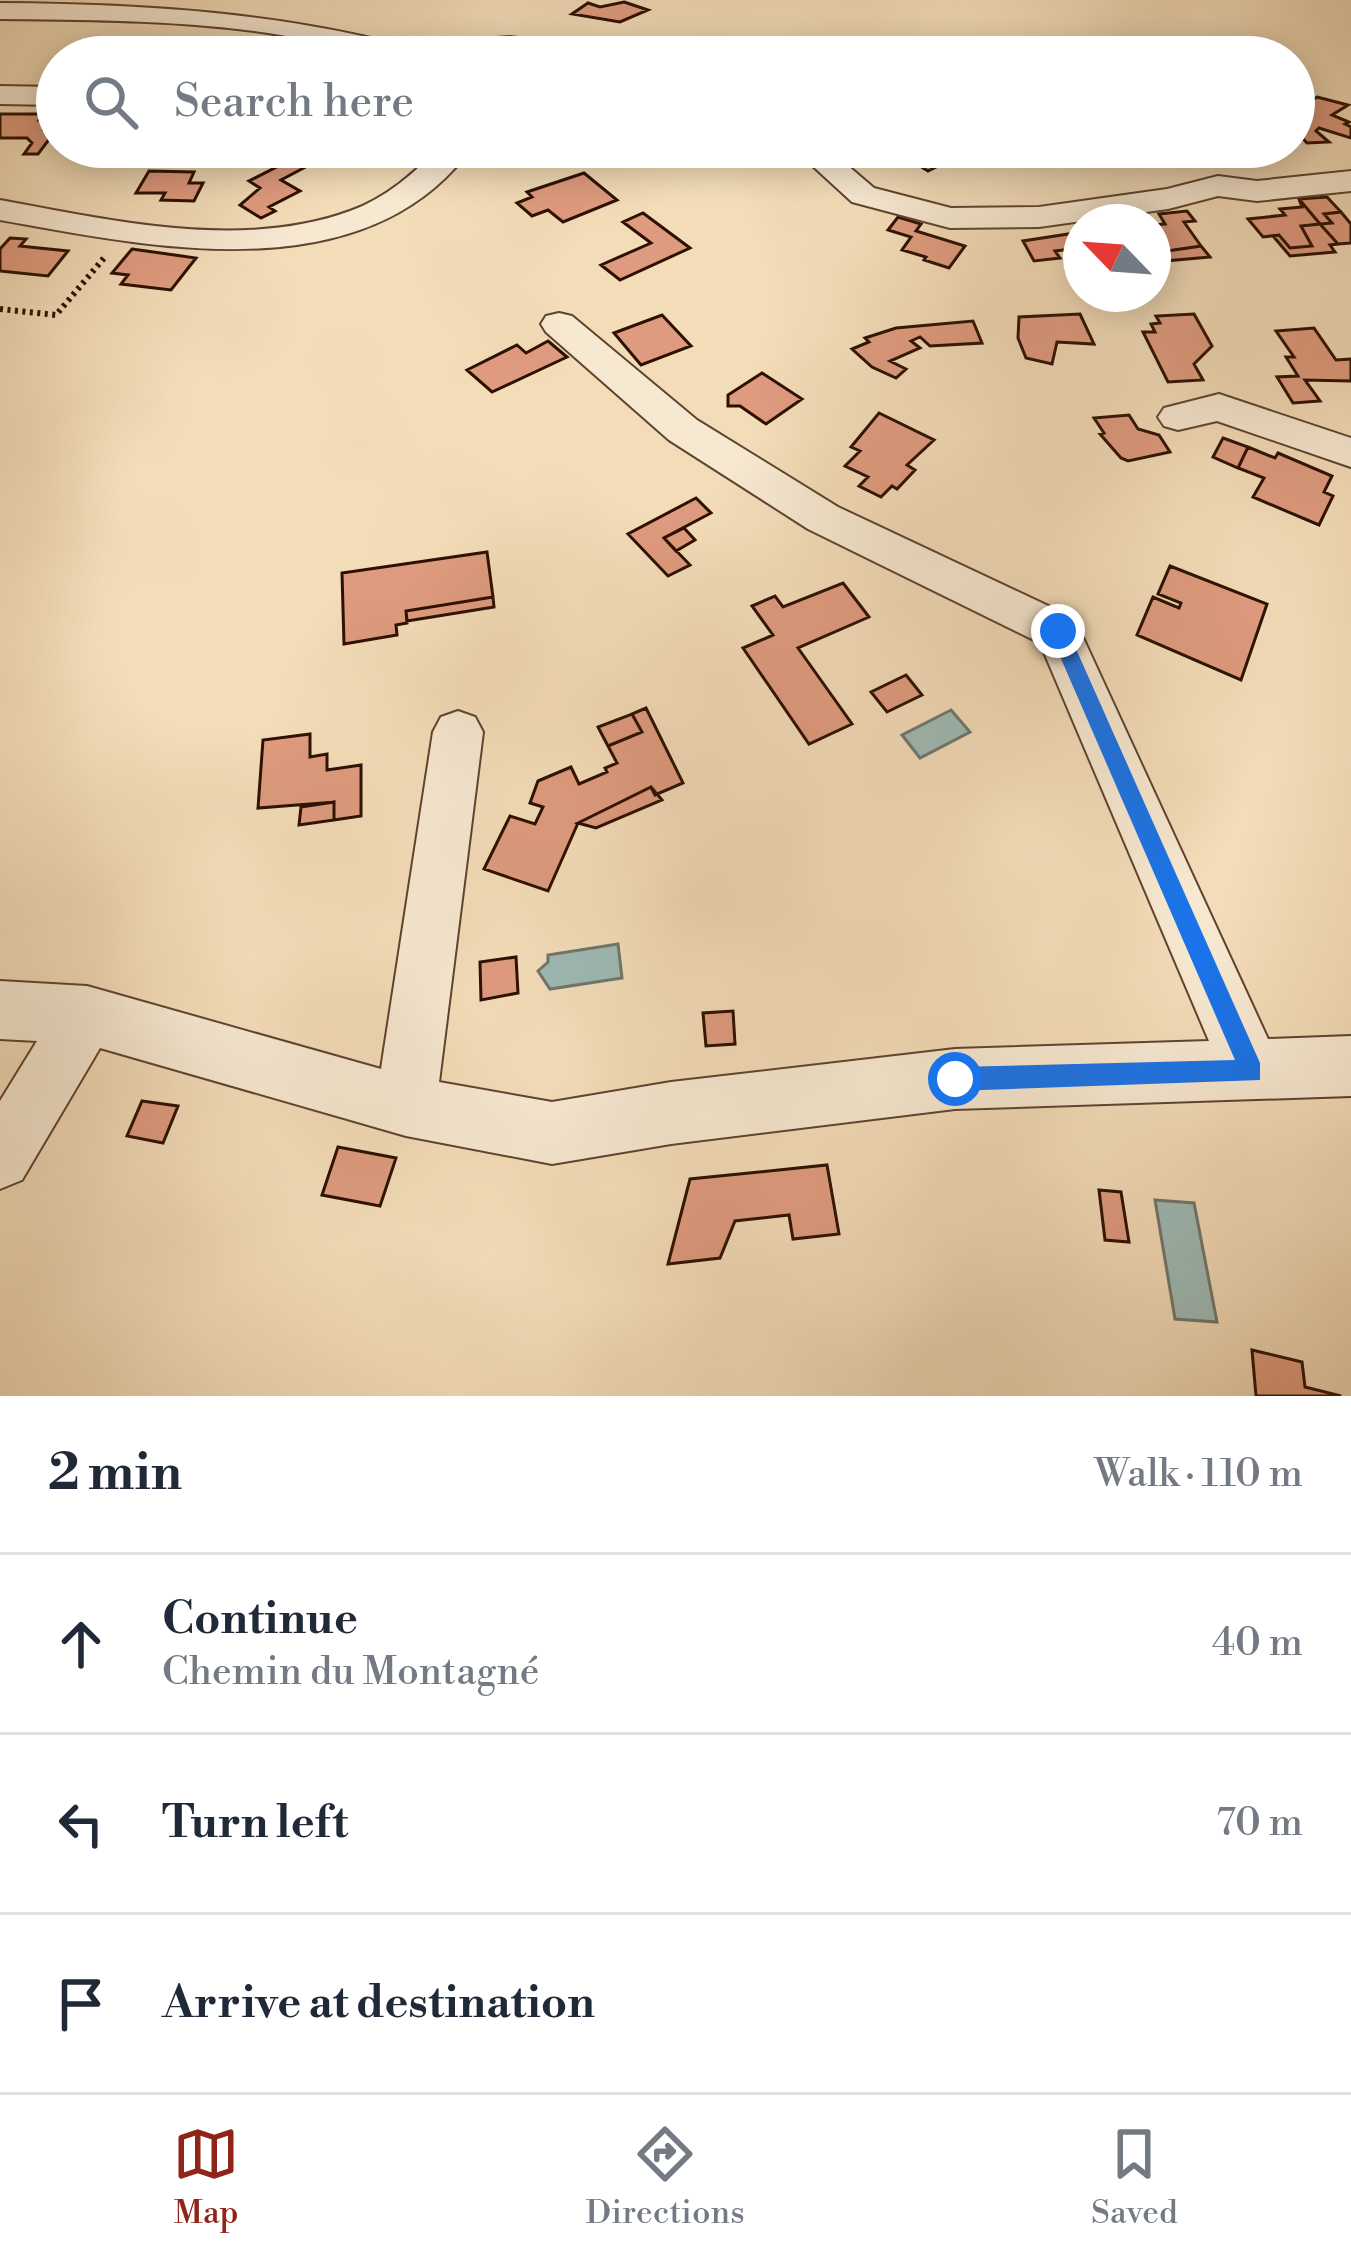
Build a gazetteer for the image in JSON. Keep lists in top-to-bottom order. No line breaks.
{"north":"top left","page":{"search":"Search here","heading":["2 min","Walk · 110 m"],"list":[["Continue","Chemin du Montagné","40 m"],["Turn left","70 m"],"Arrive at destination"],"nav":["Map","Directions","Saved"]}}
